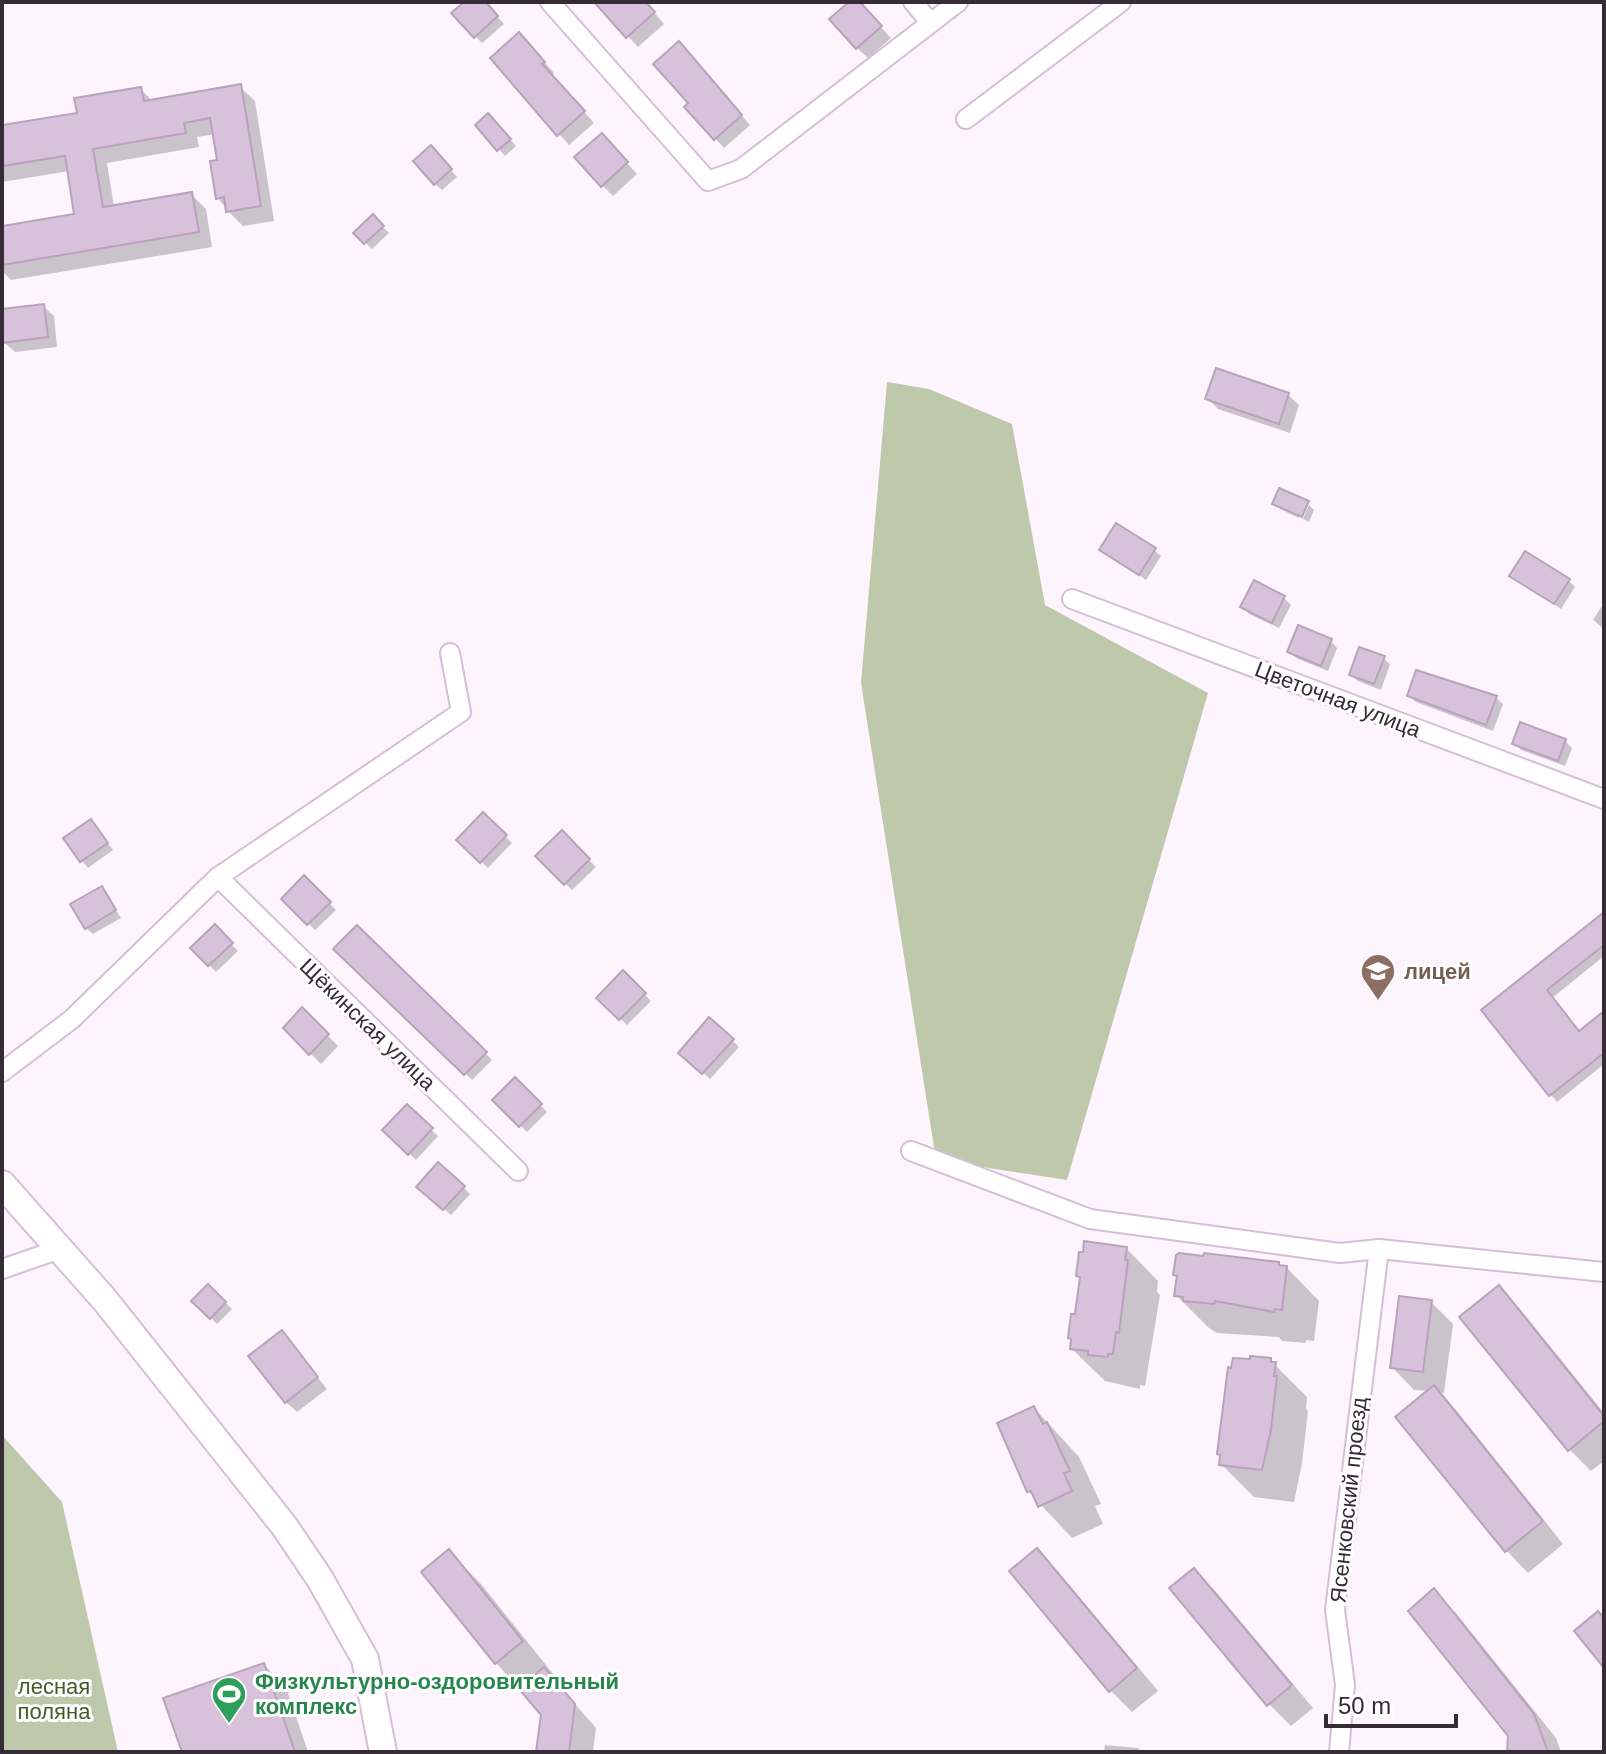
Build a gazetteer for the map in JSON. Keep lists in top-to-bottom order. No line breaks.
{"streets":{"street":["Цветочная улица","Щёкинская улица","Ясенковский проезд"]},"parks":["лесная поляна"],"places":{"school or university":["лицей"],"sports":["Физкультурно-оздоровительный комплекс"]},"scale_bar":"50 m"}
